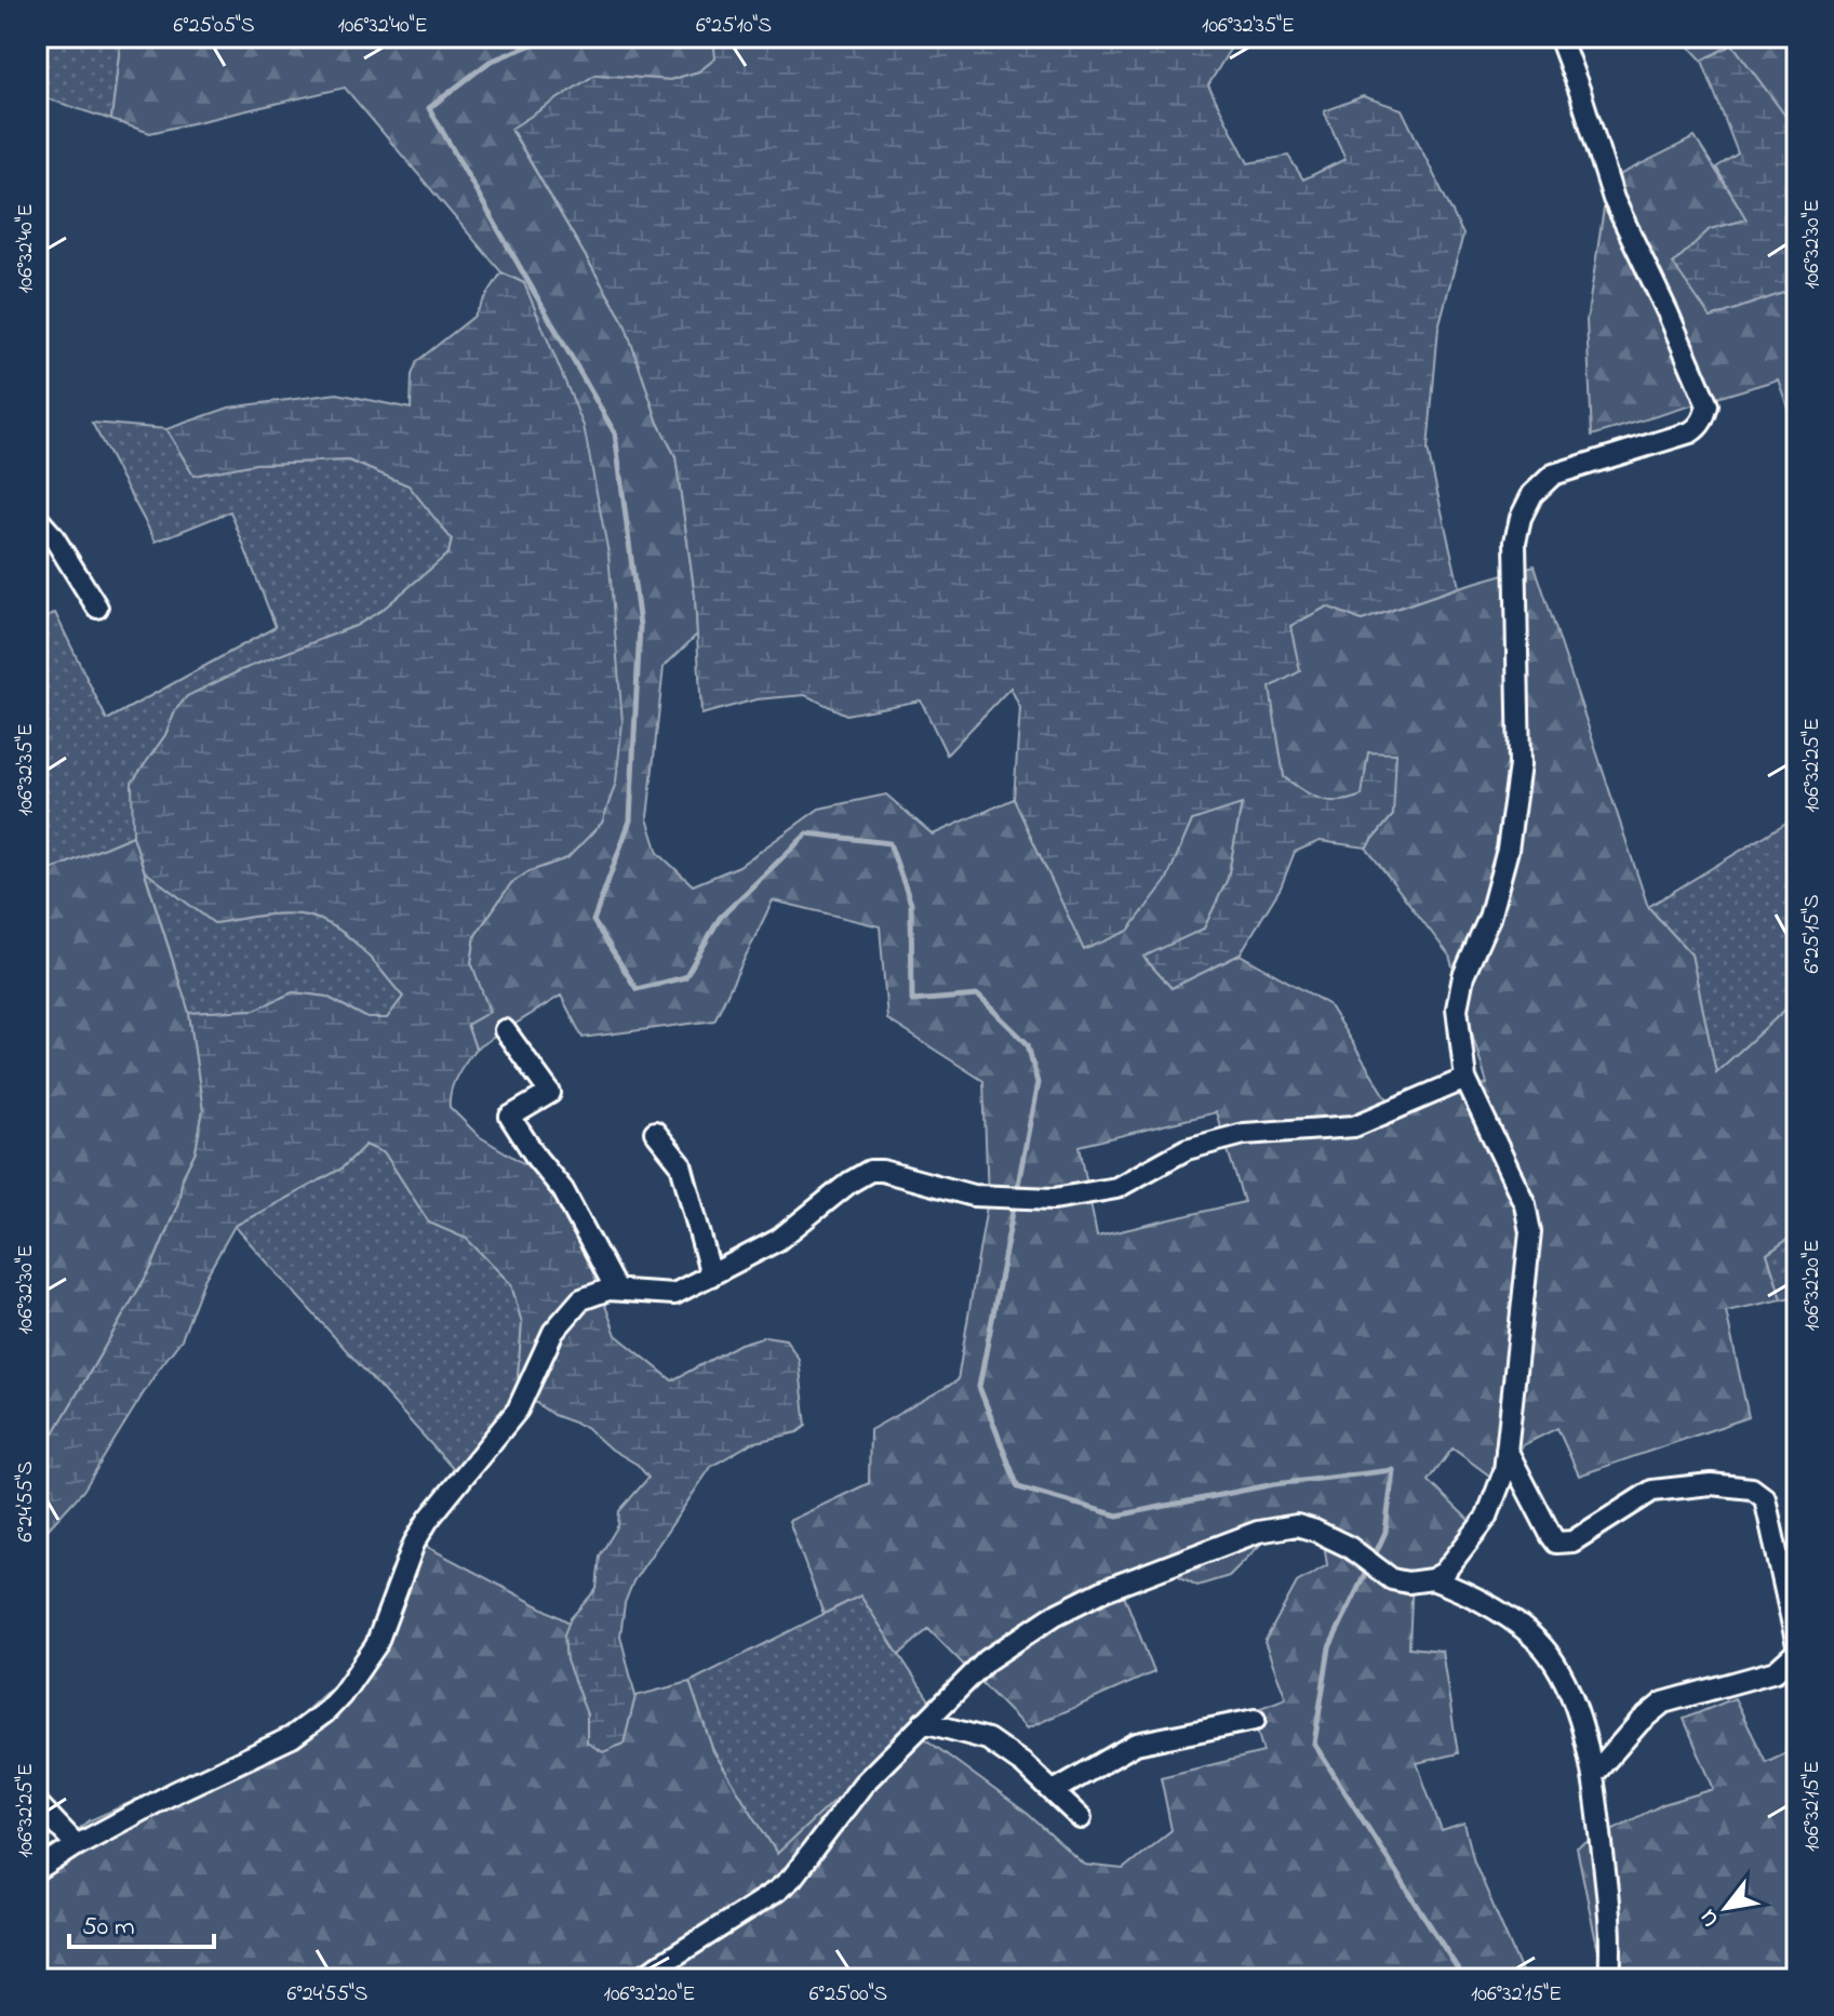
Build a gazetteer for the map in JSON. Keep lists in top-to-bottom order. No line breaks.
{"scale_bar":"50 m","north":"bottom left","coordinates":["6°25'05\"S","106°32'40\"E","6°25'10\"S","106°32'35\"E","106°32'30\"E","106°32'25\"E","6°25'15\"S","106°32'20\"E","6°24'55\"S","106°32'15\"E","6°25'00\"S"]}
